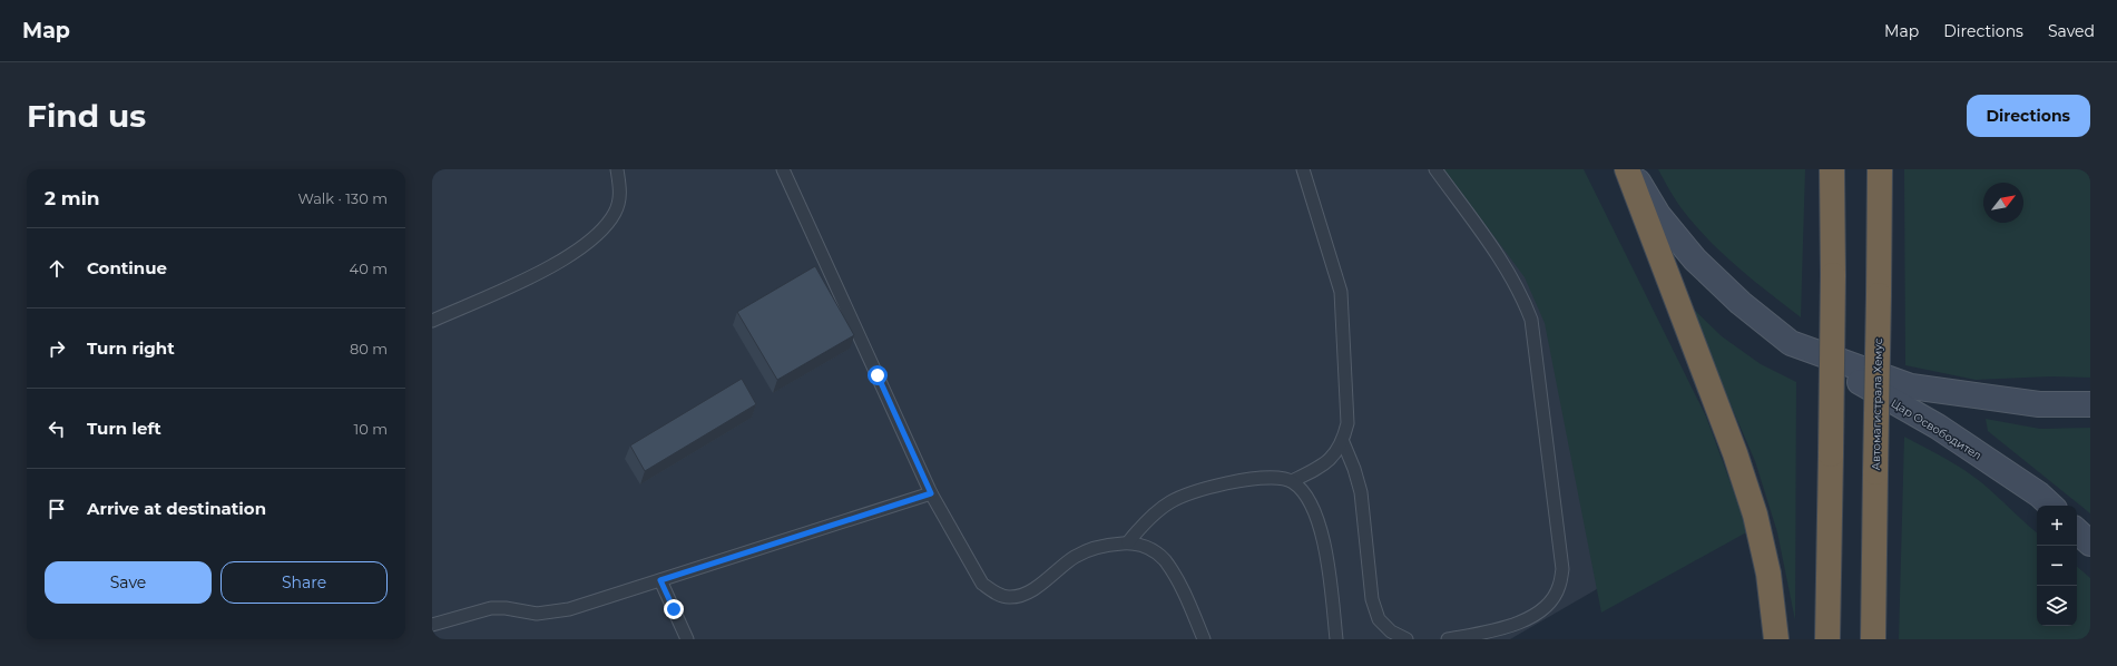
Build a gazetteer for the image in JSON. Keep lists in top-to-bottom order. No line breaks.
{"streets":{"highway":["Автомагистрала Хемус"],"main road":["Цар Освободител"]},"north":"top right","page":{"header":"Map","nav":["Map","Directions","Saved"],"buttons":["Directions",["Save","Share"]],"title":"Find us","heading":["2 min","Walk · 130 m"],"list":[["Continue","40 m"],["Turn right","80 m"],["Turn left","10 m"],"Arrive at destination"],"map_buttons":["+","−"]}}
